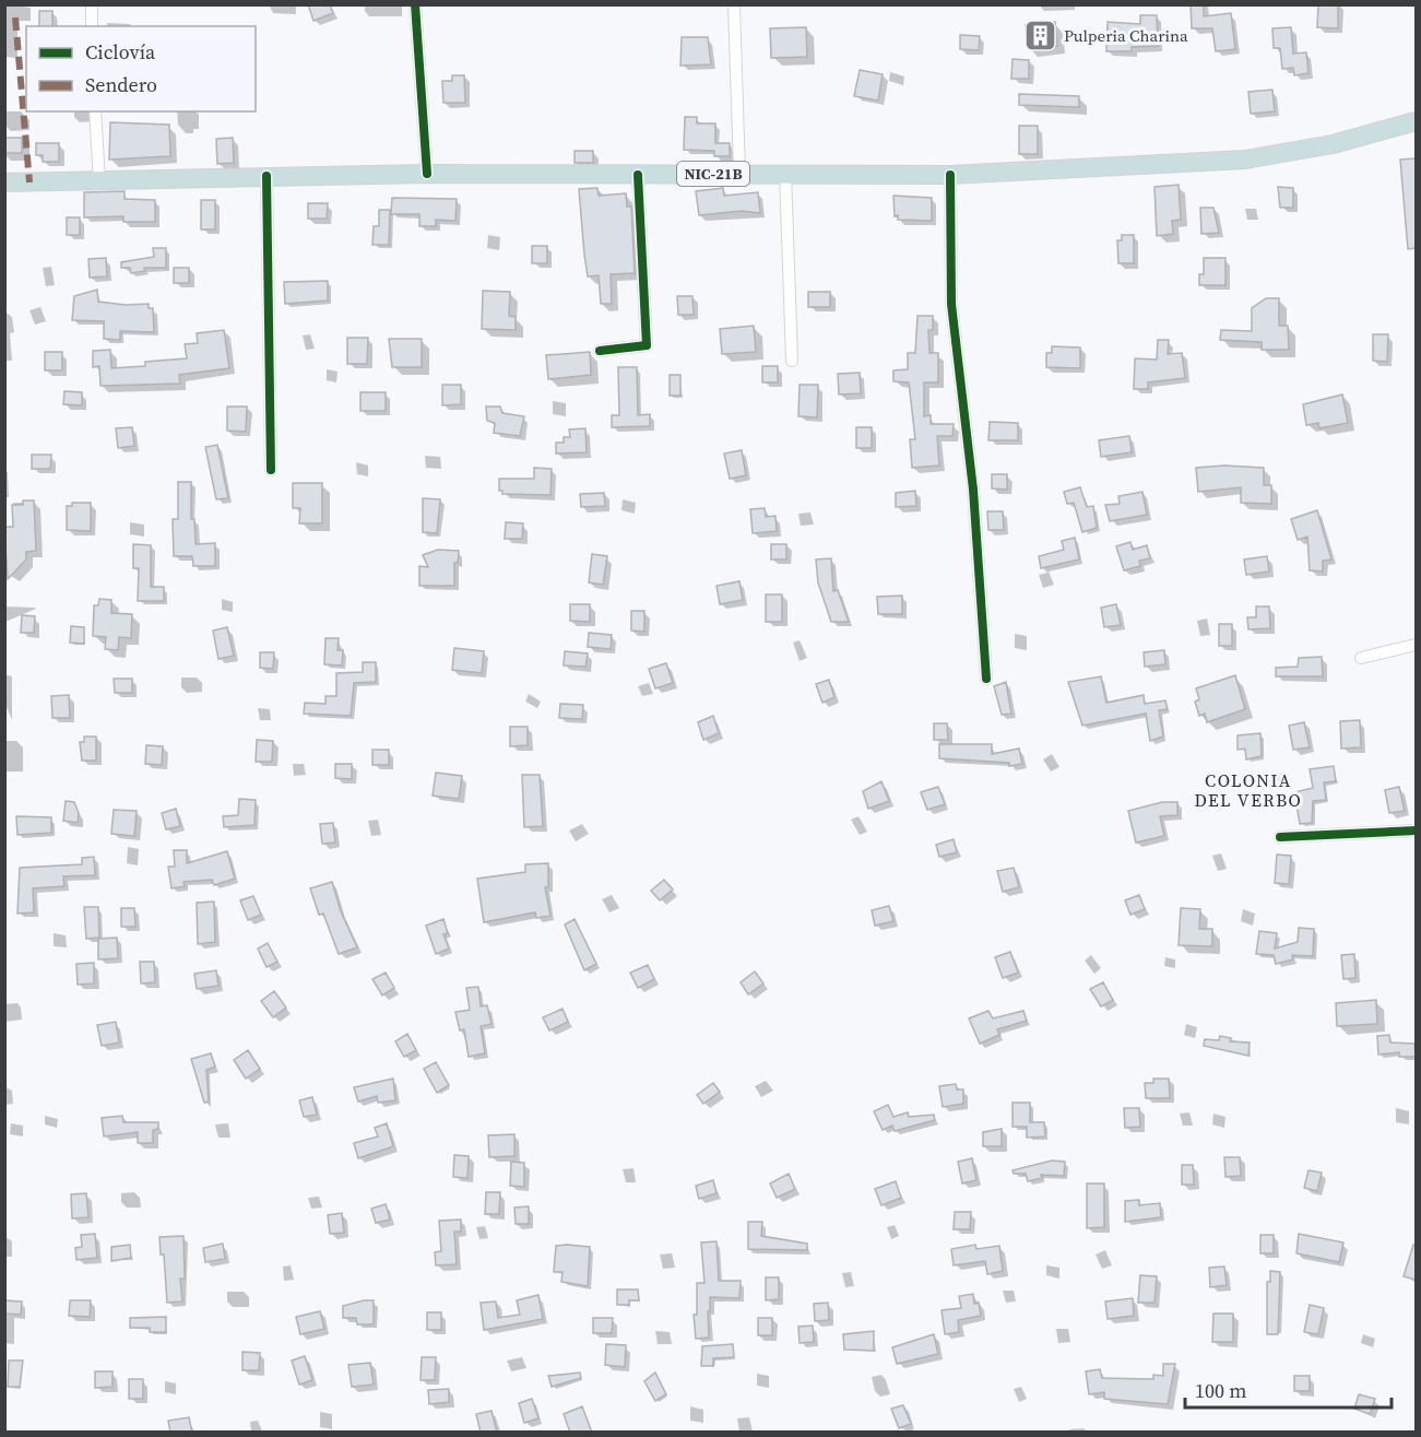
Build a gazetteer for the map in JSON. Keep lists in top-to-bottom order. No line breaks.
{"streets":{"highway":["NIC-21B"]},"districts":["COLONIA DEL VERBO"],"places":{"building":["Pulperia Charina"]},"legend":["Ciclovía","Sendero"],"scale_bar":"100 m"}
